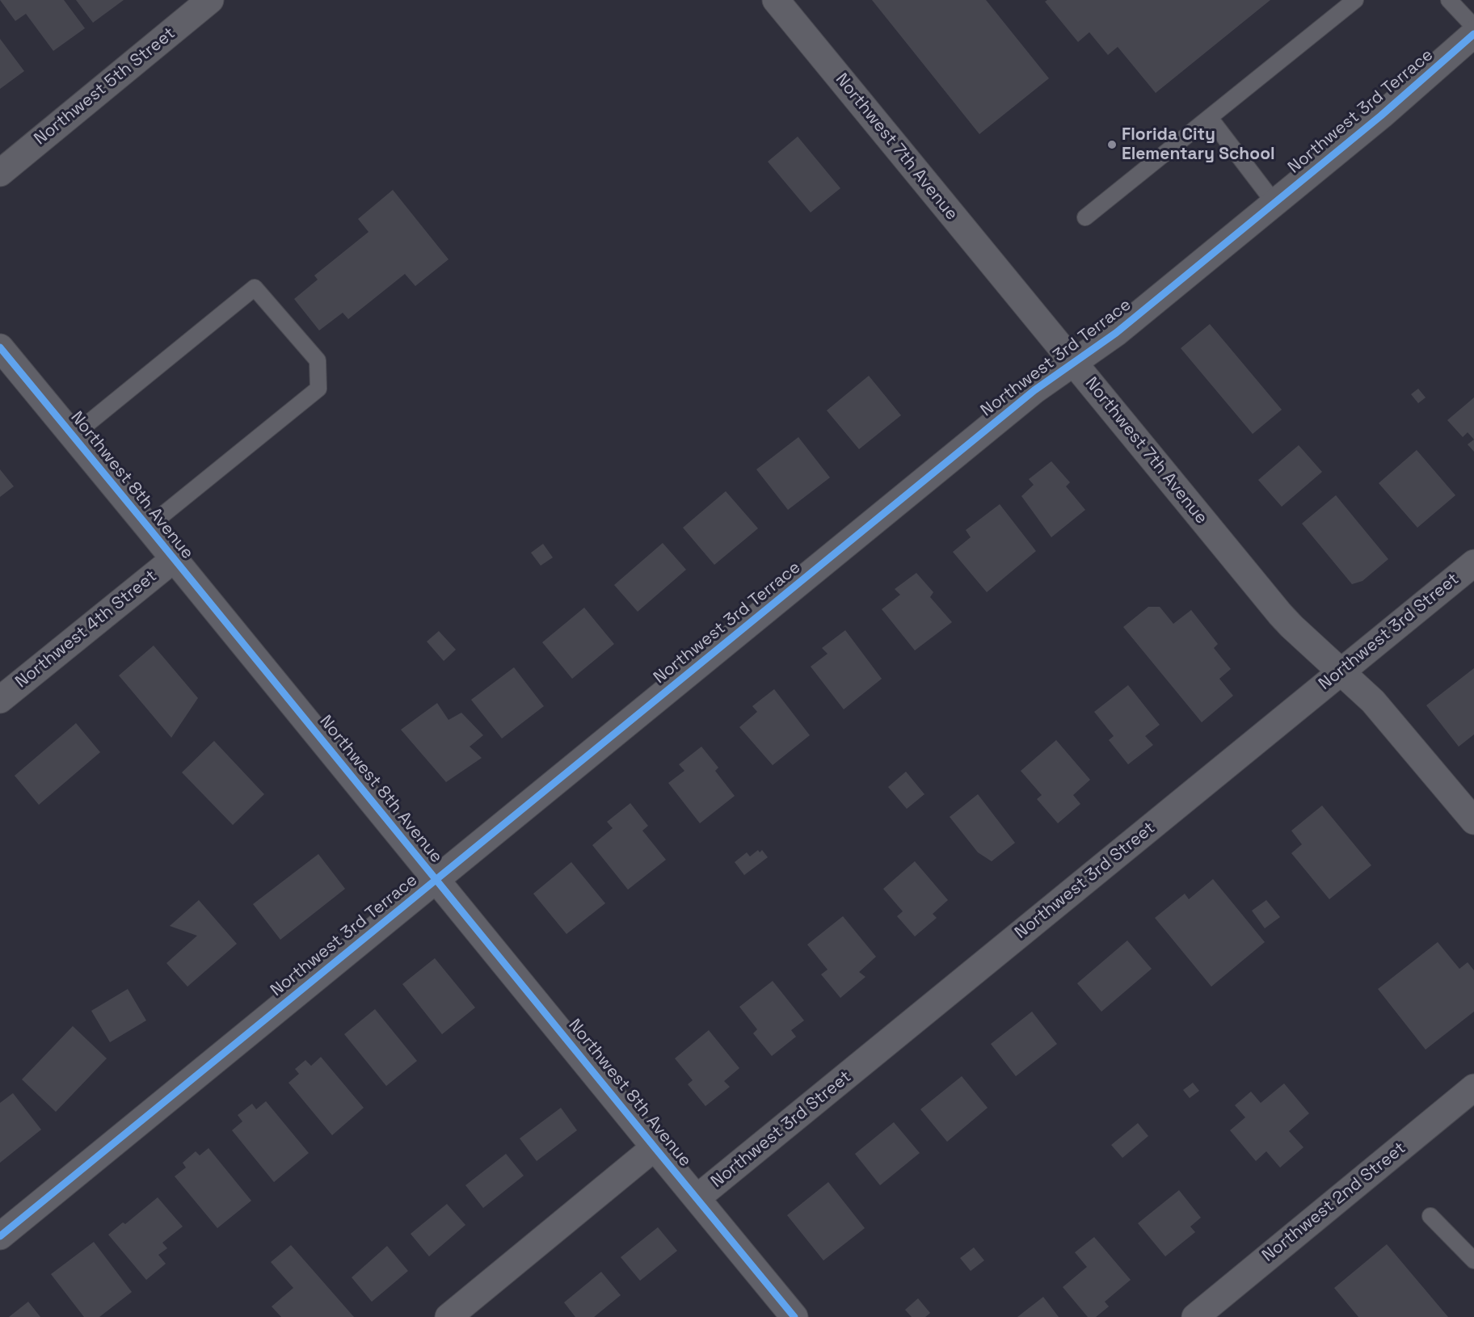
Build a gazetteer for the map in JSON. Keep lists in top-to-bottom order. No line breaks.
{"streets":{"street":["Northwest 5th Street","Northwest 3rd Terrace","Northwest 7th Avenue","Northwest 8th Avenue","Northwest 4th Street","Northwest 3rd Street","Northwest 2nd Street"]},"crossings":[["Northwest 3rd Terrace","Northwest 7th Avenue"],["Northwest 3rd Terrace","Northwest 8th Avenue"],["Northwest 7th Avenue","Northwest 3rd Street"],["Northwest 8th Avenue","Northwest 4th Street"],["Northwest 8th Avenue","Northwest 3rd Street"]],"places":["Florida City Elementary School"]}
